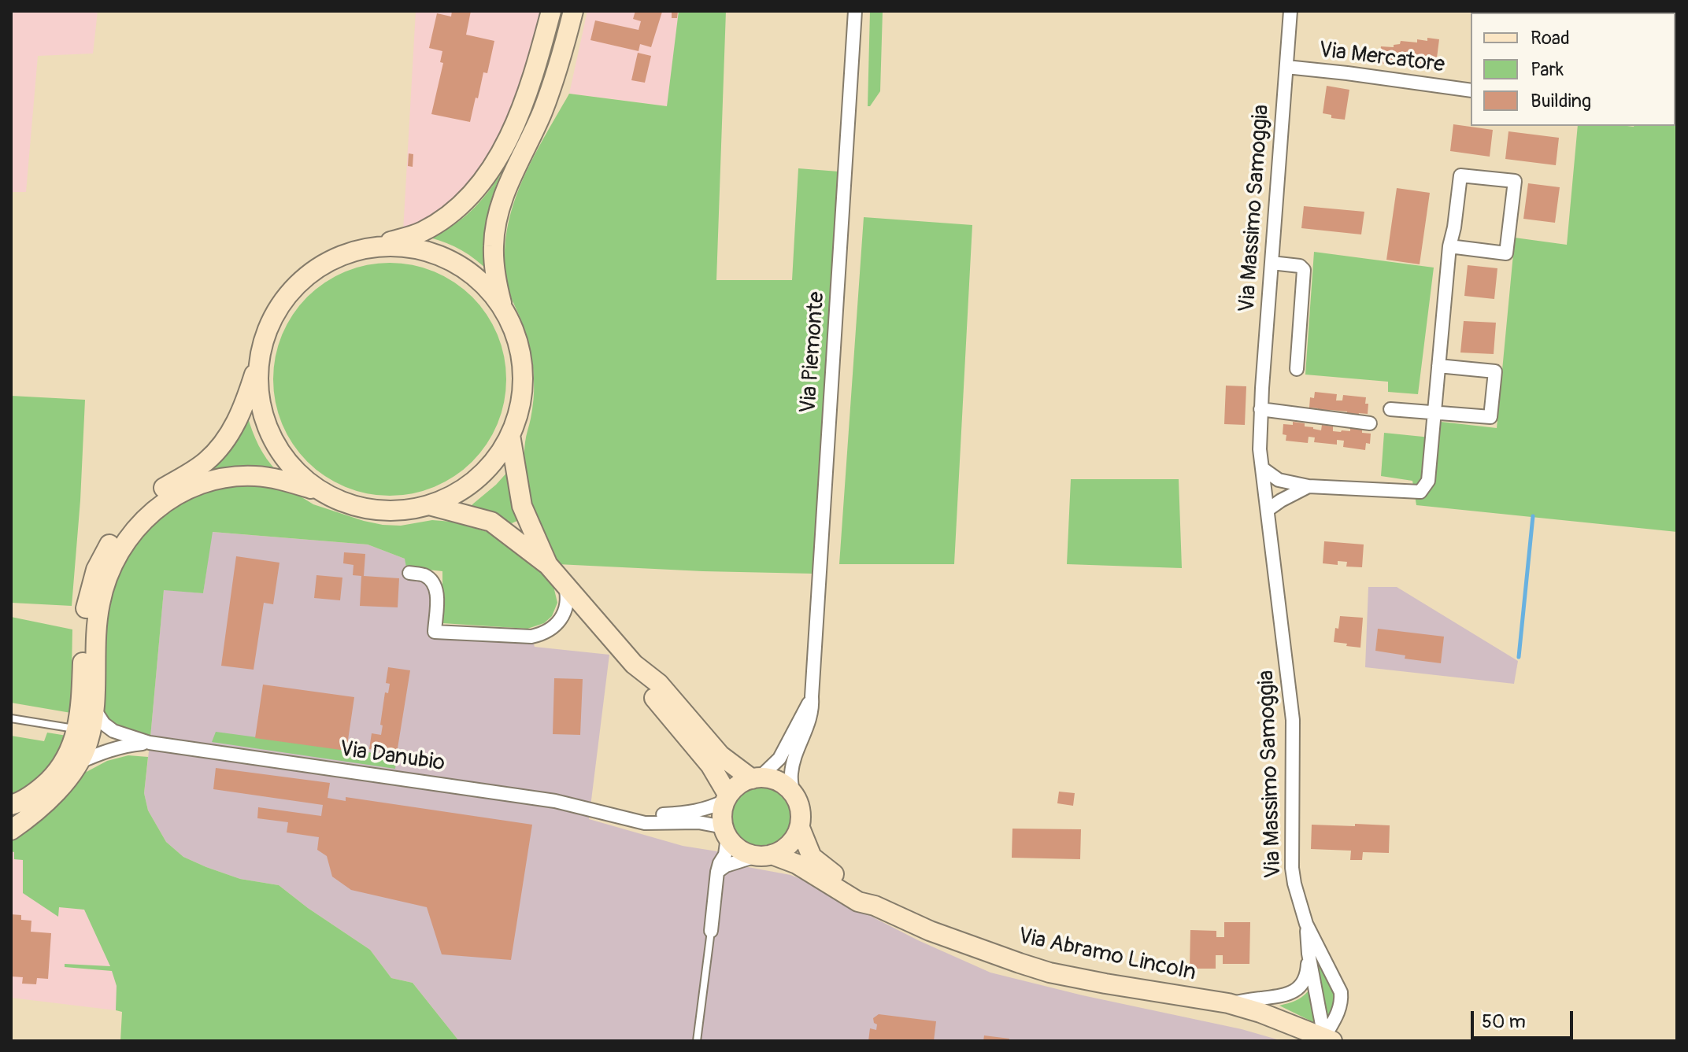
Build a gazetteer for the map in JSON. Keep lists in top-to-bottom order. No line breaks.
{"streets":{"street":["Via Mercatore","Via Massimo Samoggia","Via Piemonte","Via Danubio","Via Abramo Lincoln"]},"crossings":[["Via Mercatore","Via Massimo Samoggia"],["Via Massimo Samoggia","Via Abramo Lincoln"],["Via Piemonte","Via Danubio"],["Via Piemonte","Via Abramo Lincoln"],["Via Danubio","Via Abramo Lincoln"]],"legend":["Road","Park","Building"],"scale_bar":"50 m"}
